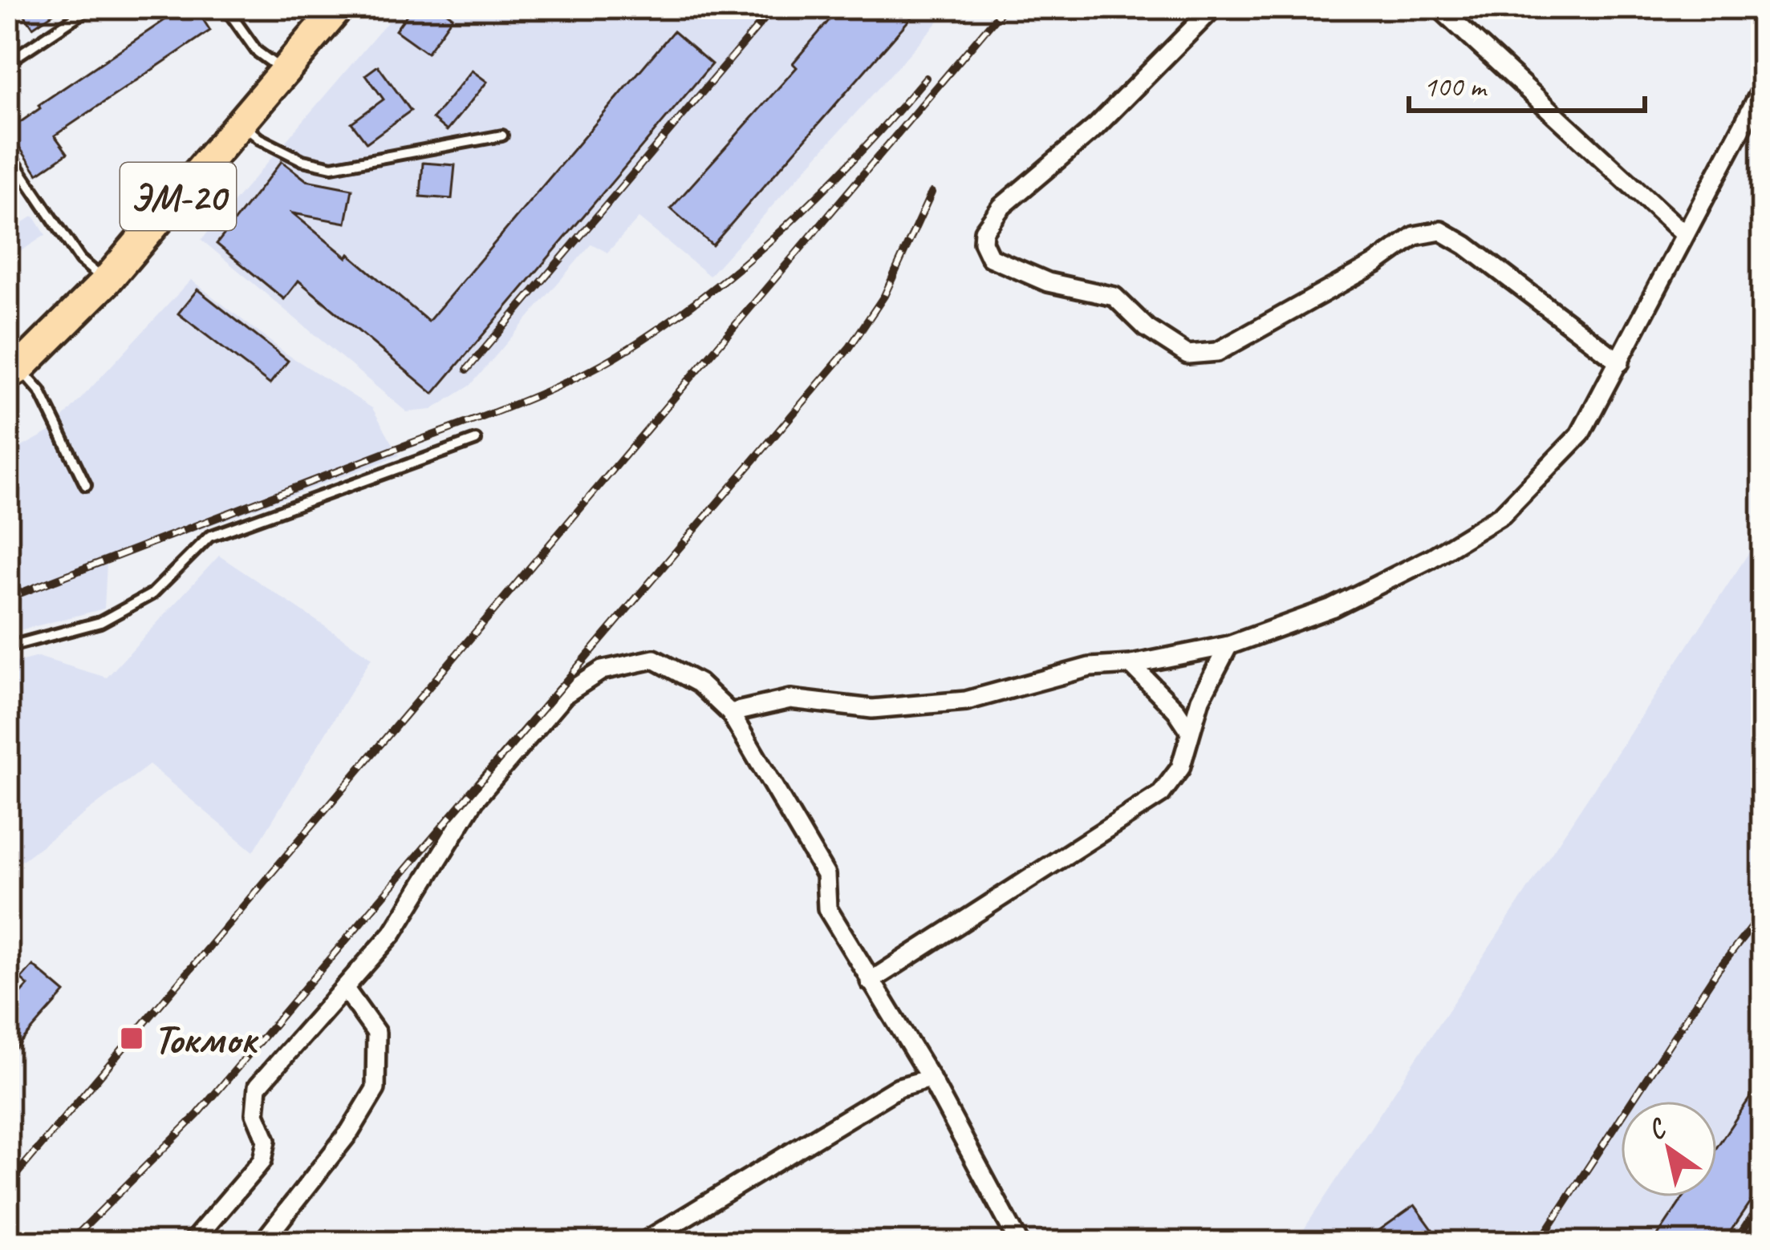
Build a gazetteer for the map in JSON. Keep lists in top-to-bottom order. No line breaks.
{"streets":{"main road":["ЭМ-20"]},"places":{"transit":["Токмок"]},"scale_bar":"100 m","north":"top left"}
